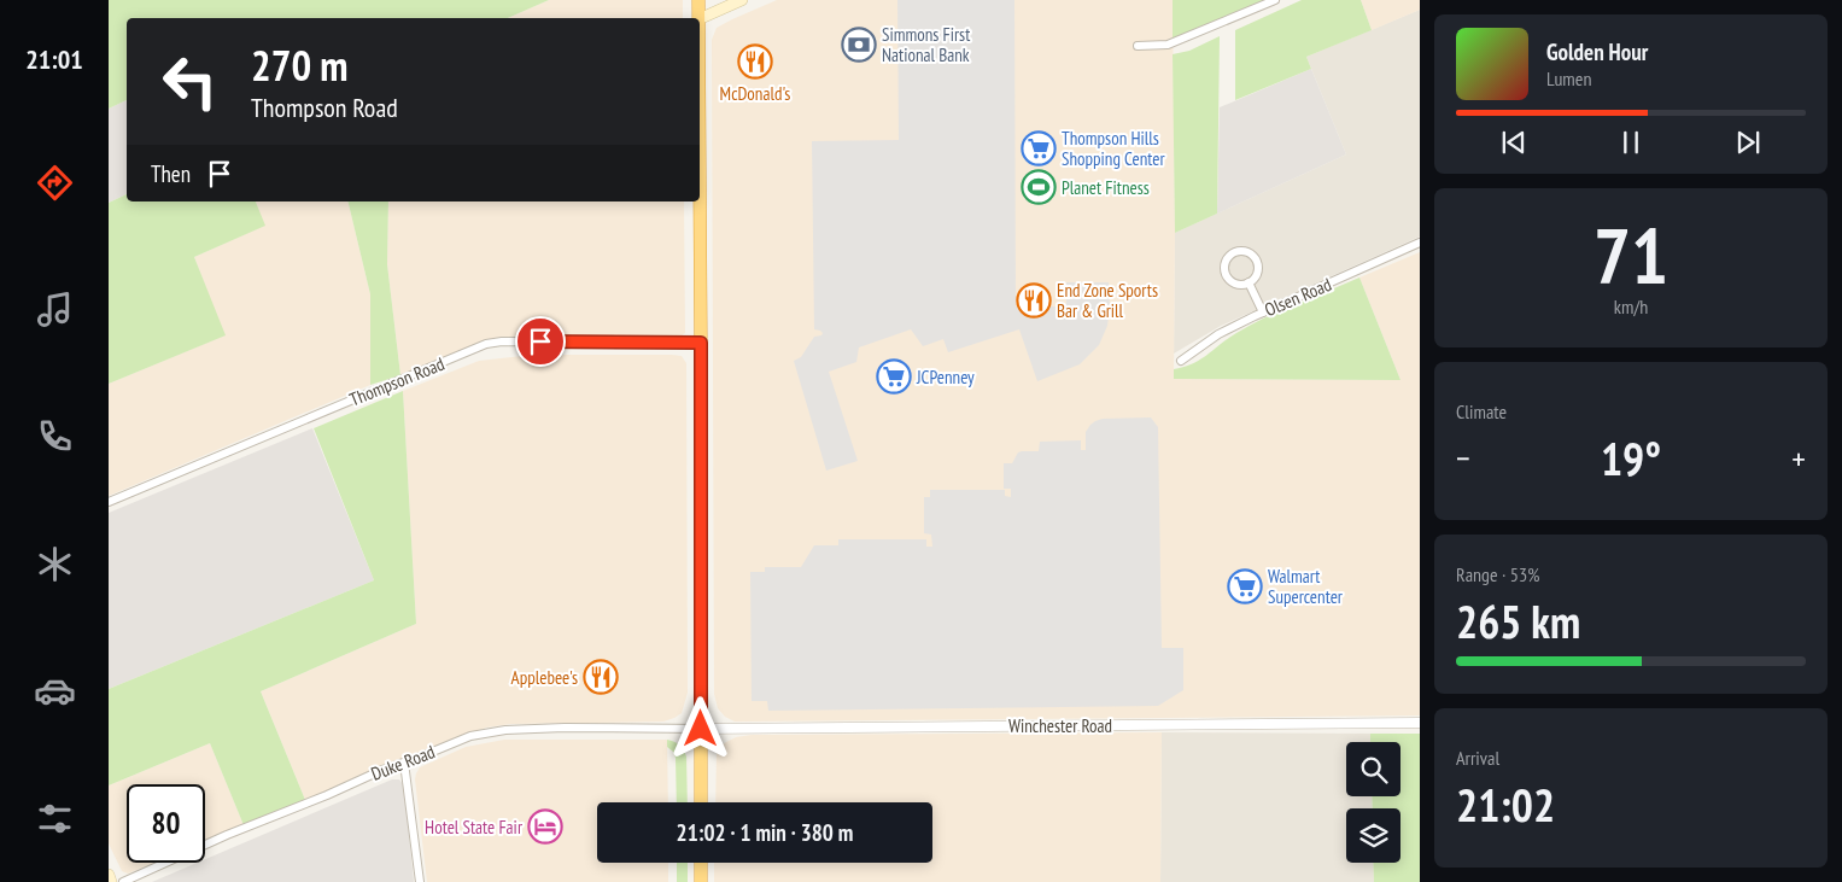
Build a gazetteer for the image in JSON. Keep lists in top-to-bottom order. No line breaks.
{"streets":{"street":["Olsen Road","Thompson Road","Winchester Road","Duke Road"]},"crossings":[["Winchester Road","Duke Road"]],"places":{"bank":["Simmons First National Bank"],"restaurant":["McDonald's","End Zone Sports Bar & Grill","Applebee's"],"supermarket":["Thompson Hills Shopping Center","JCPenney","Walmart Supercenter"],"sports":["Planet Fitness"],"hotel":["Hotel State Fair"]},"page":{"tabs":"21:01","turn":["270 m","Thompson Road"],"song":["Golden Hour","Lumen"],"then":"Then","tile":[["71","km/h"],"Climate",["Range · 53%","265 km"],["Arrival","21:02"]],"heat":["−","19°","+"],"limit":"80","trip":"21:02 · 1 min · 380 m"}}
